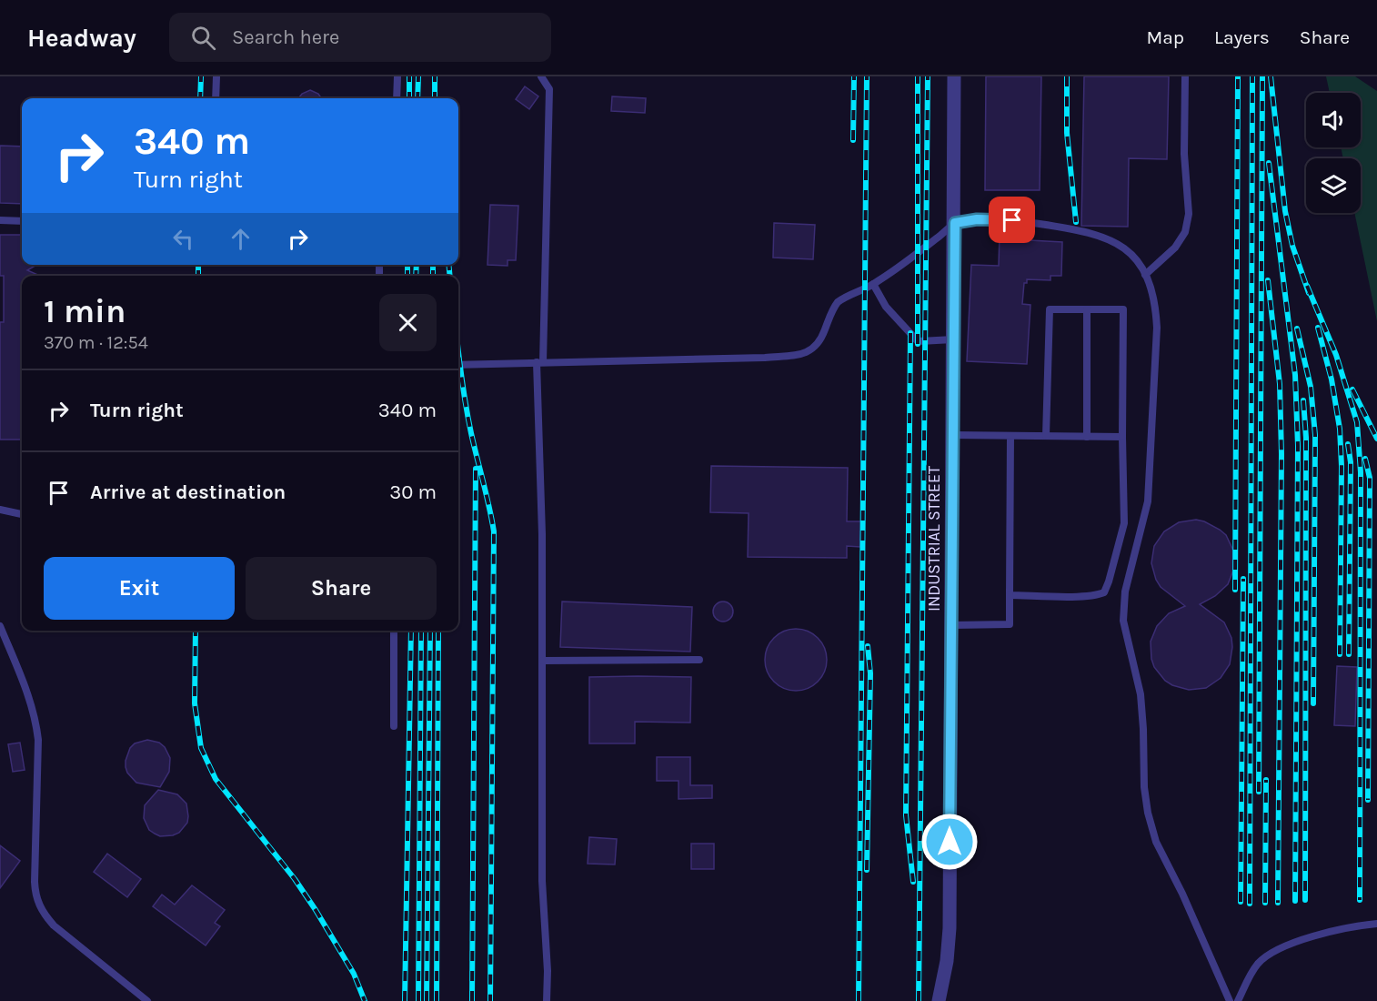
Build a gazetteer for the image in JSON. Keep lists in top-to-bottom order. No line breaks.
{"streets":{"street":["INDUSTRIAL STREET"]},"page":{"header":"Headway","search":"Search here","nav":["Map","Layers","Share"],"turn":["340 m","Turn right"],"heading":["1 min","370 m · 12:54"],"list":[{"name":"Turn right","value":"340 m"},{"name":"Arrive at destination","value":"30 m"}],"buttons":["Exit","Share"]}}
